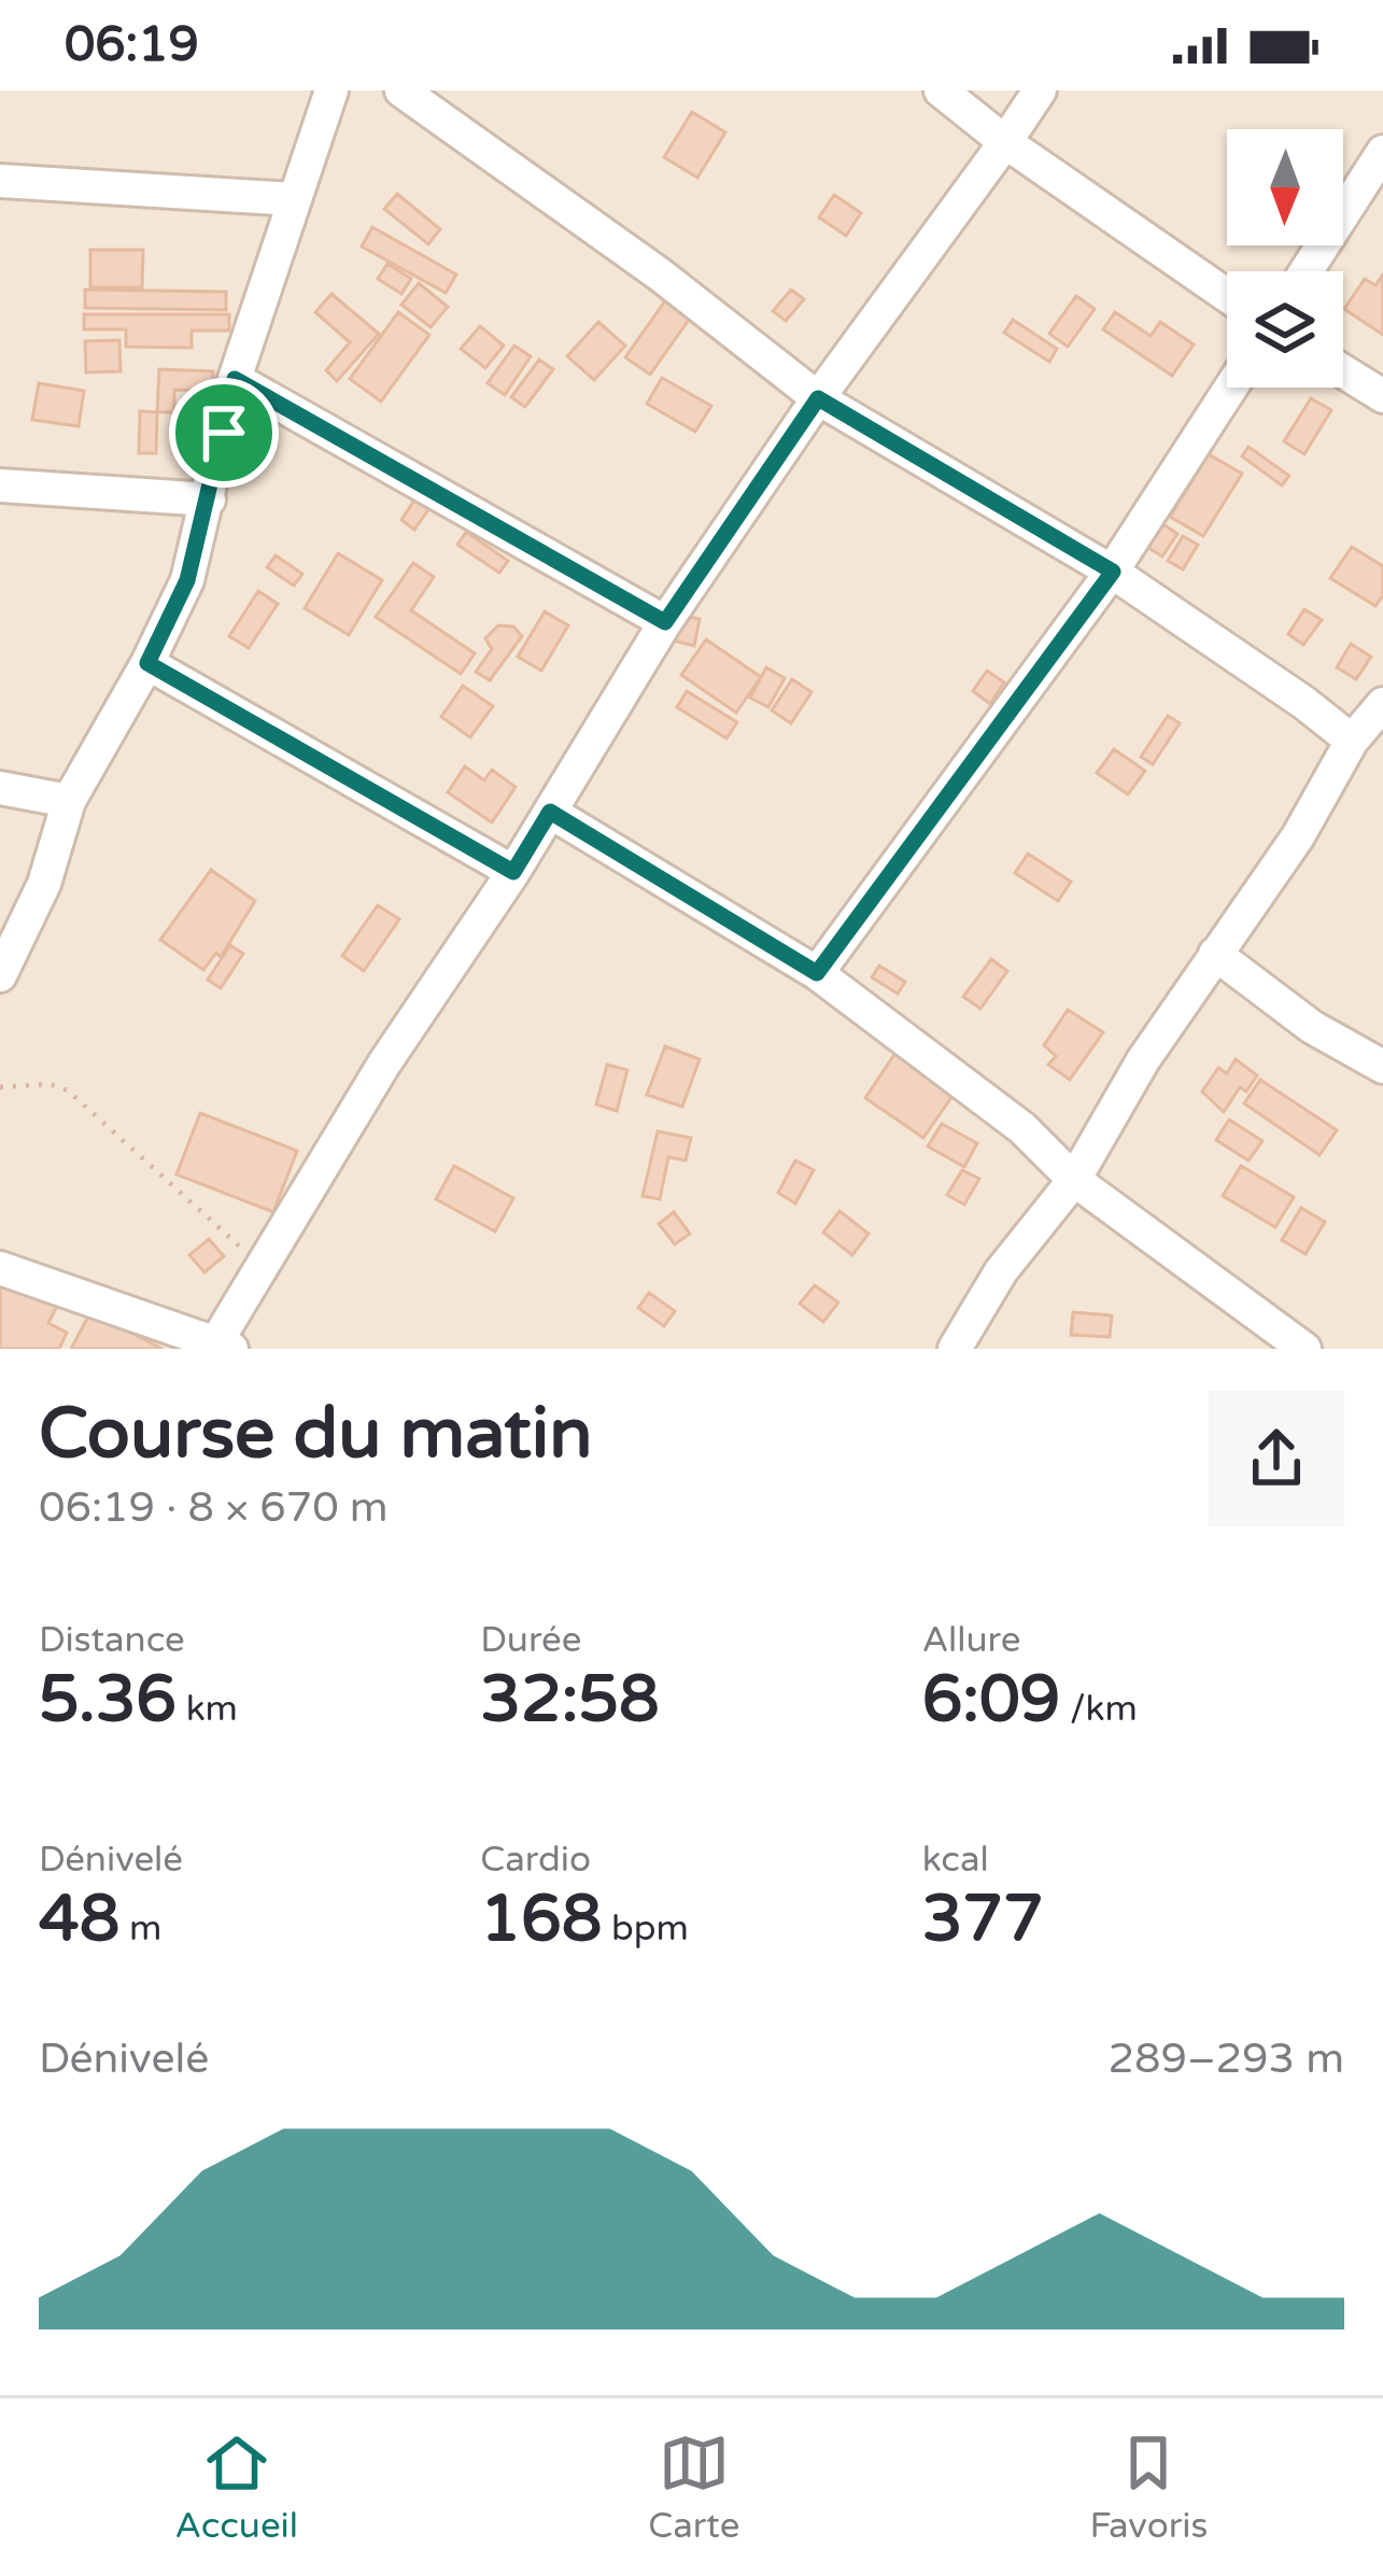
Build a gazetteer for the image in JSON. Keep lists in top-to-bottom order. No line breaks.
{"north":"bottom","page":{"status":"06:19","heading":["Course du matin","06:19 · 8 × 670 m"],"stats":[["Distance","5.36 km"],["Durée","32:58"],["Allure","6:09 /km"],["Dénivelé","48 m"],["Cardio","168 bpm"],["kcal","377"]],"chart":["Dénivelé","289–293 m"],"tabs":["Accueil","Carte","Favoris"]}}
